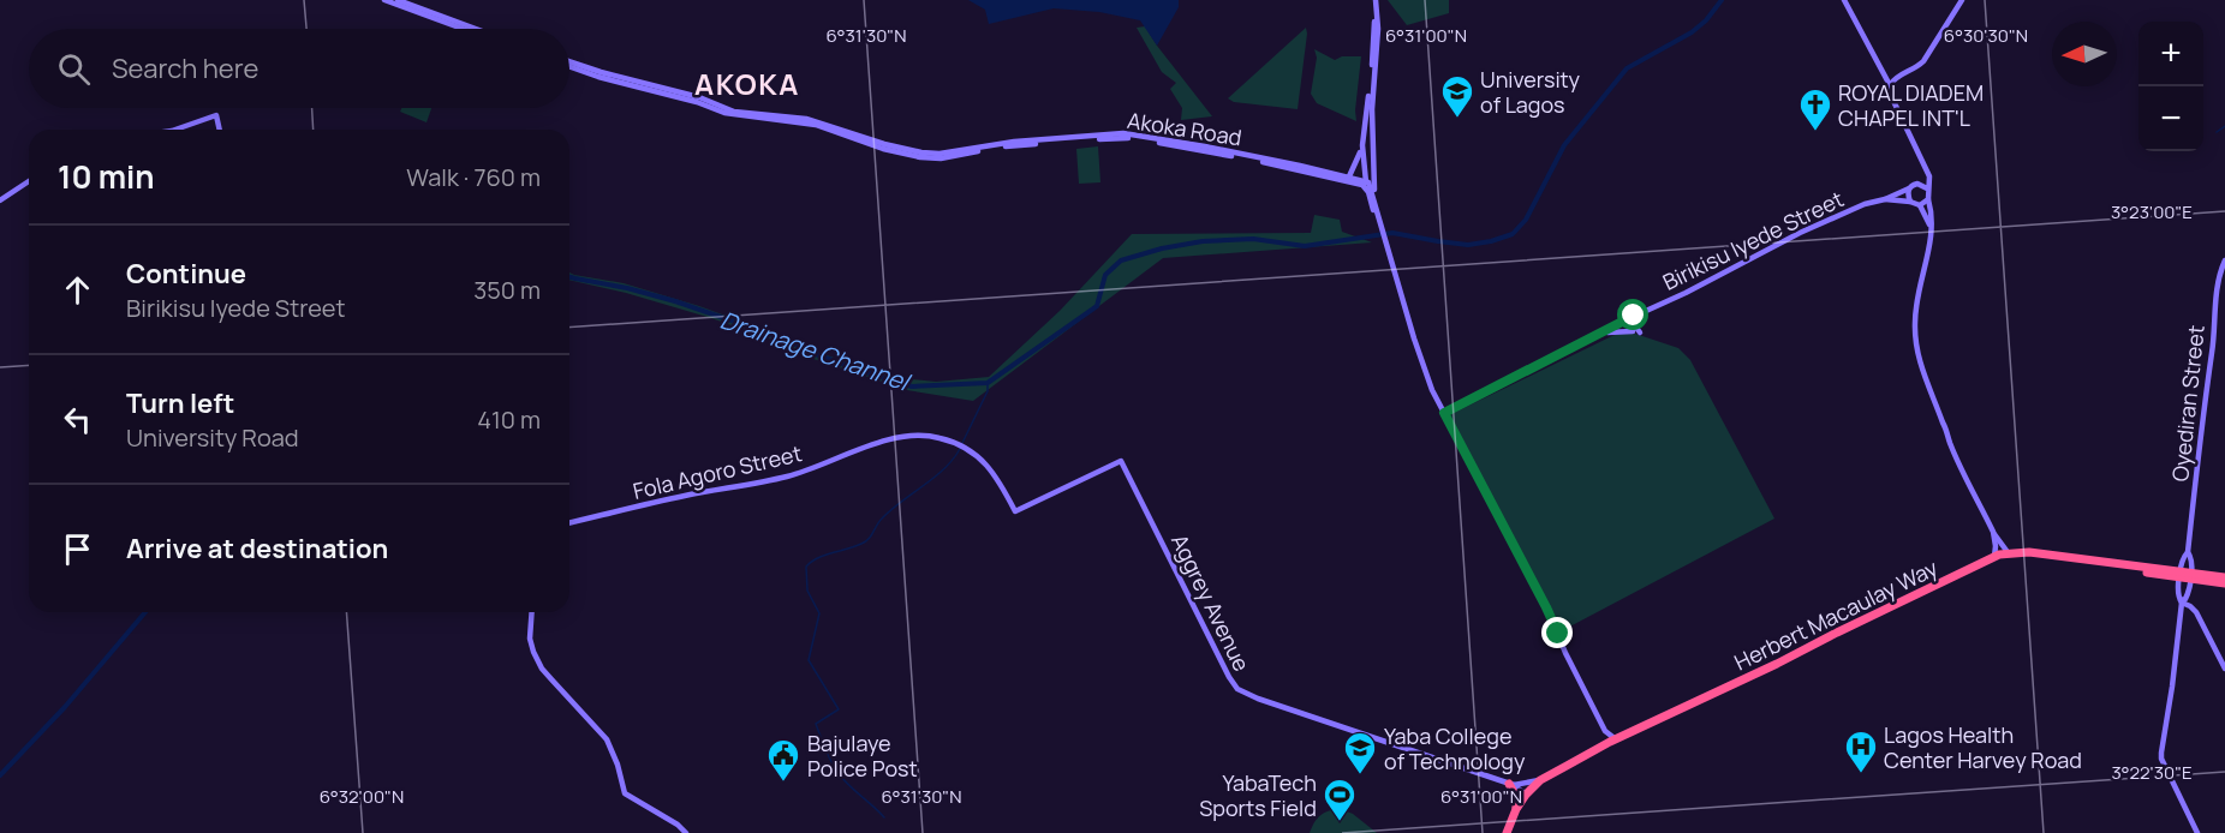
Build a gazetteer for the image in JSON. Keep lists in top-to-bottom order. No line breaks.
{"streets":{"highway":["Herbert Macaulay Way"],"street":["Akoka Road","Birikisu Iyede Street","Oyediran Street","Fola Agoro Street","Aggrey Avenue"]},"crossings":[["Oyediran Street","Herbert Macaulay Way"],["Fola Agoro Street","Aggrey Avenue"]],"districts":["AKOKA"],"water":["Drainage Channel"],"places":{"school or university":["University of Lagos","Yaba College of Technology"],"church":["ROYAL DIADEM CHAPEL INT'L"],"hospital":["Lagos Health Center Harvey Road"],"public building":["Bajulaye Police Post"],"sports":["YabaTech Sports Field"]},"north":"left","page":{"map_buttons":["+","−"],"search":"Search here","heading":["10 min","Walk · 760 m"],"list":[["Continue","Birikisu Iyede Street","350 m"],["Turn left","University Road","410 m"],"Arrive at destination"]},"coordinates":["6°31'30\"N","6°31'00\"N","6°30'30\"N","3°23'00\"E","3°22'30\"E","6°32'00\"N"]}
